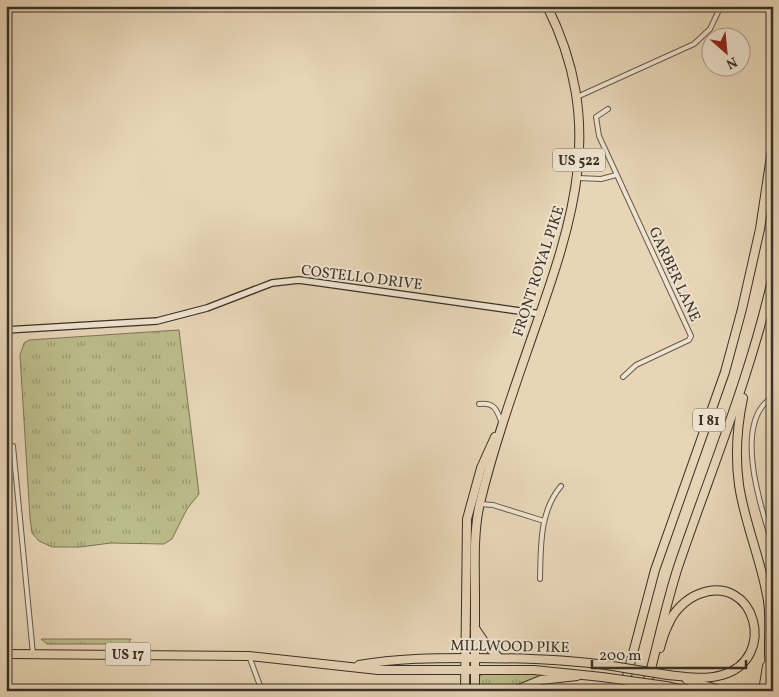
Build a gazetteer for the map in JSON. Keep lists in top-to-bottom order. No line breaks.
{"streets":{"highway":["US 522","FRONT ROYAL PIKE","I 81","MILLWOOD PIKE","US 17"],"street":["GARBER LANE","COSTELLO DRIVE"]},"crossings":[["FRONT ROYAL PIKE","COSTELLO DRIVE"],["FRONT ROYAL PIKE","MILLWOOD PIKE"]],"scale_bar":"200 m","north":"bottom right"}
